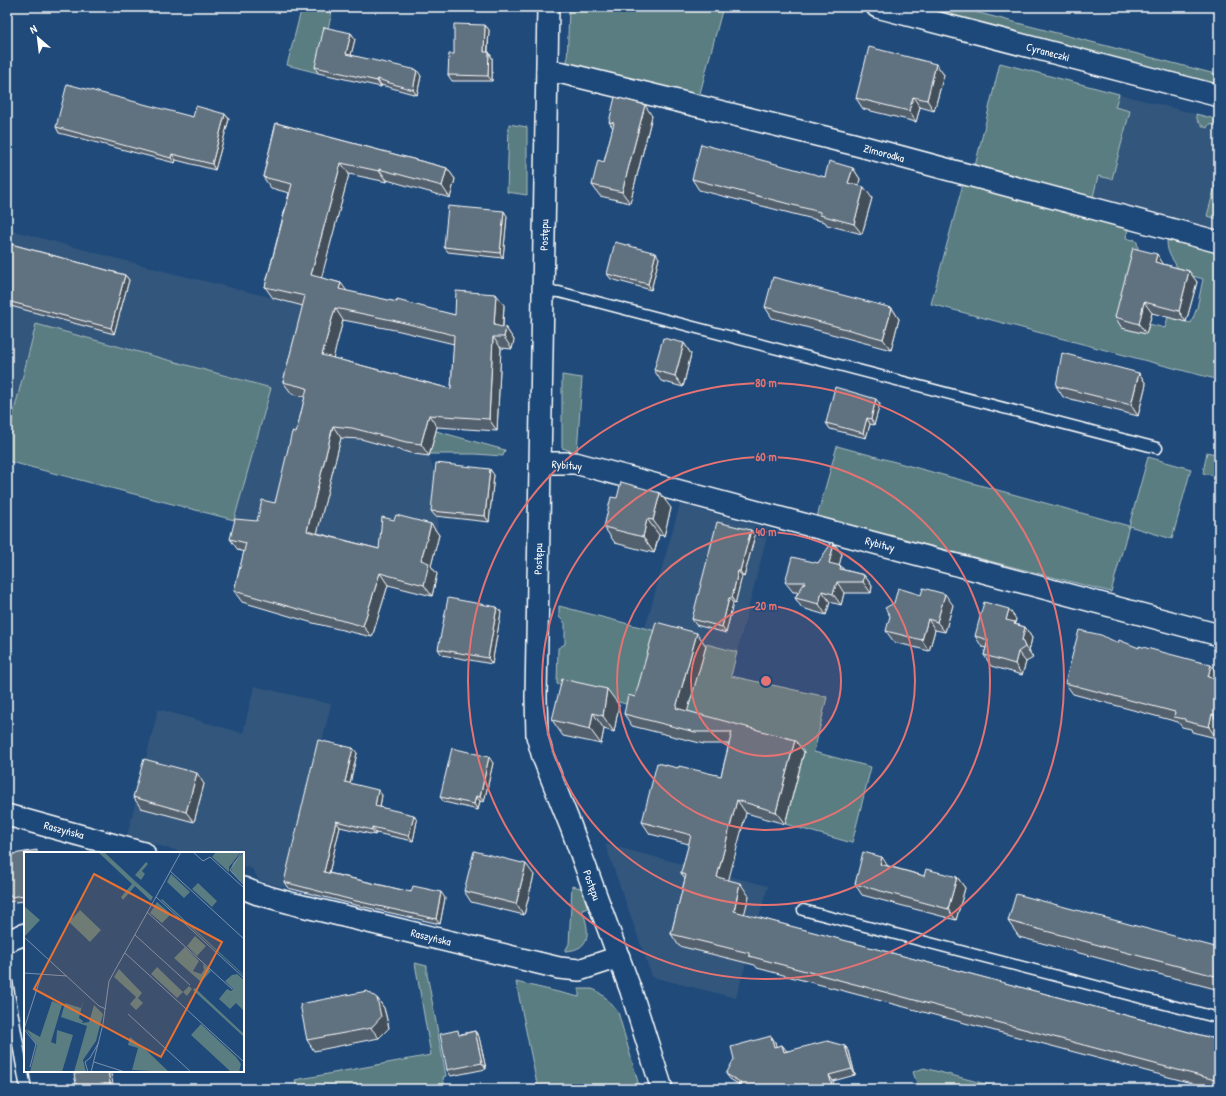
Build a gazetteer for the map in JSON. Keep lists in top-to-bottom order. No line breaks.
{"streets":{"street":["Cyraneczki","Zimorodka","Postępu","Rybitwy","Raszyńska"]},"crossings":[["Zimorodka","Postępu"],["Postępu","Rybitwy"],["Postępu","Raszyńska"]],"north":"top left","rings":["80 m","60 m","40 m","20 m"]}
